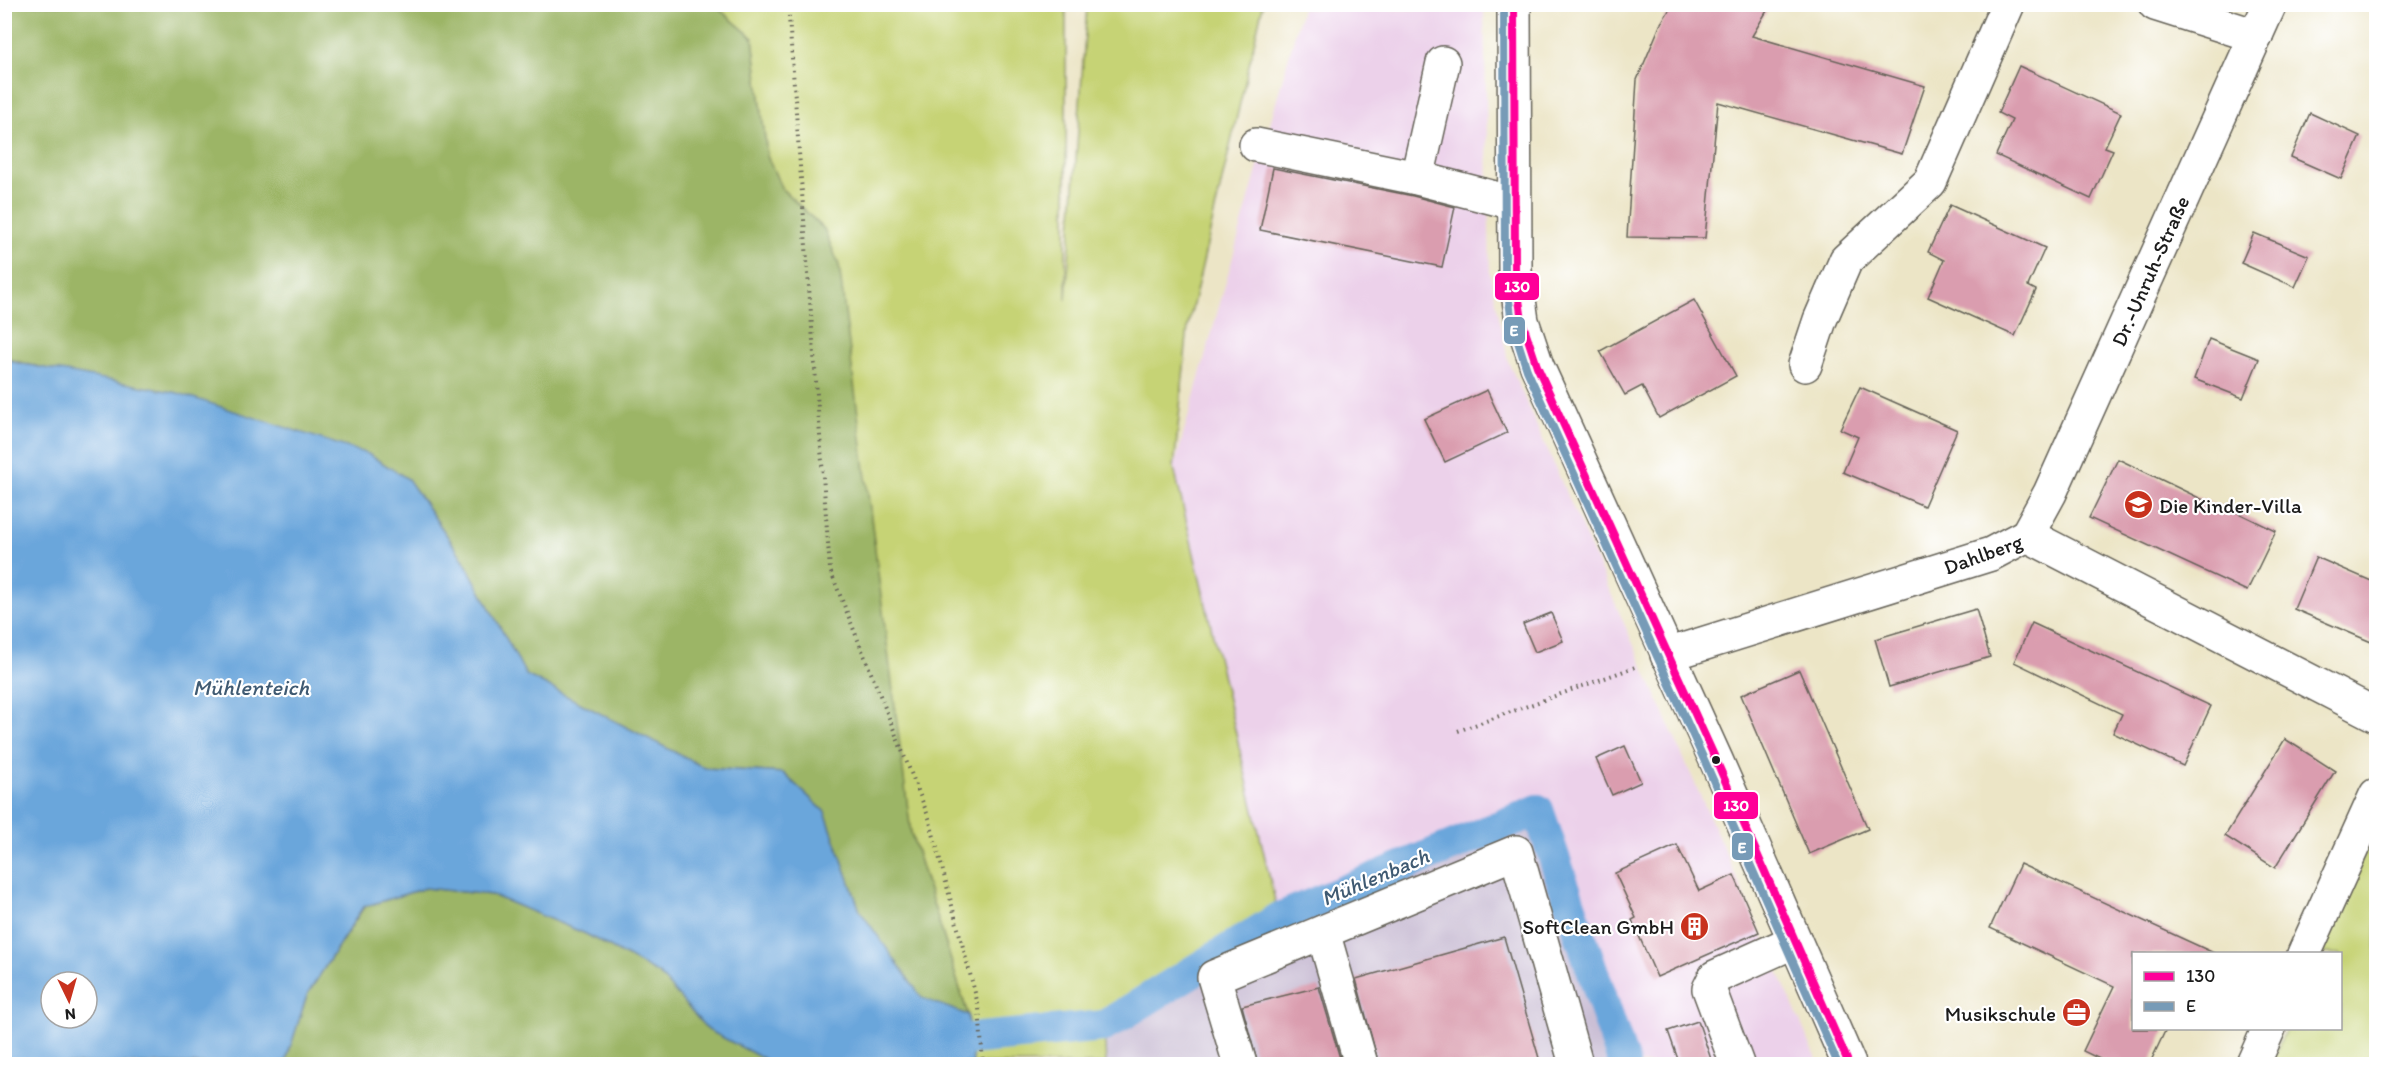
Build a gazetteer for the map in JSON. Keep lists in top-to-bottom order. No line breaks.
{"streets":{"street":["Dr.-Unruh-Straße","Dahlberg"]},"crossings":[["Dr.-Unruh-Straße","Dahlberg"]],"water":["Mühlenteich","Mühlenbach"],"places":{"school or university":["Die Kinder-Villa"],"building":["SoftClean GmbH"],"office":["Musikschule"]},"lines":["transit line 130","transit line E"],"legend":["130","E"],"north":"bottom"}
